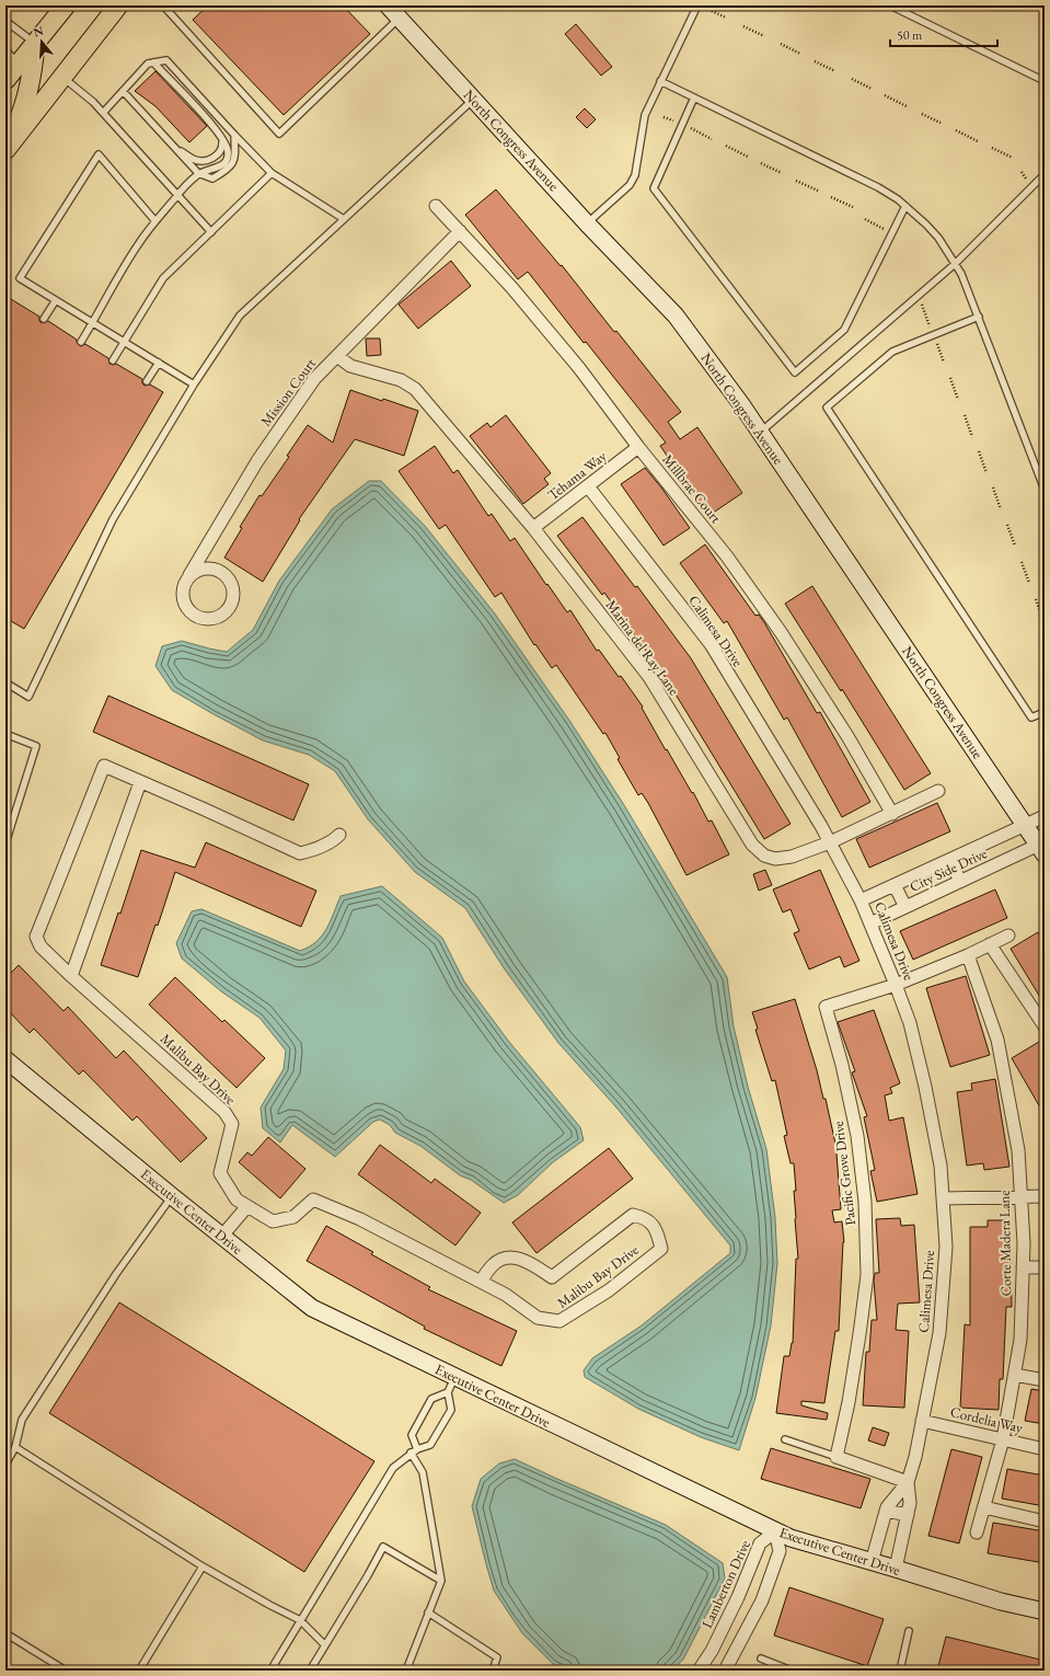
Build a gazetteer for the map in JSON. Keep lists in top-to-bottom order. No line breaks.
{"streets":{"street":["North Congress Avenue","Mission Court","Tehama Way","Millbrae Court","Calimesa Drive","Marina del Ray Lane","City Side Drive","Malibu Bay Drive","Pacific Grove Drive","Executive Center Drive","Corte Madera Lane","Cordelia Way","Lamberton Drive"]},"crossings":[["North Congress Avenue","City Side Drive"],["Mission Court","Millbrae Court"],["Mission Court","Marina del Ray Lane"],["Tehama Way","Millbrae Court"],["Tehama Way","Calimesa Drive"],["Tehama Way","Marina del Ray Lane"],["Millbrae Court","Marina del Ray Lane"],["Calimesa Drive","Marina del Ray Lane"],["Calimesa Drive","City Side Drive"],["Calimesa Drive","Pacific Grove Drive"],["Calimesa Drive","Executive Center Drive"],["Calimesa Drive","Cordelia Way"],["Pacific Grove Drive","Corte Madera Lane"],["Executive Center Drive","Lamberton Drive"],["Corte Madera Lane","Cordelia Way"]],"scale_bar":"50 m","north":"top"}
